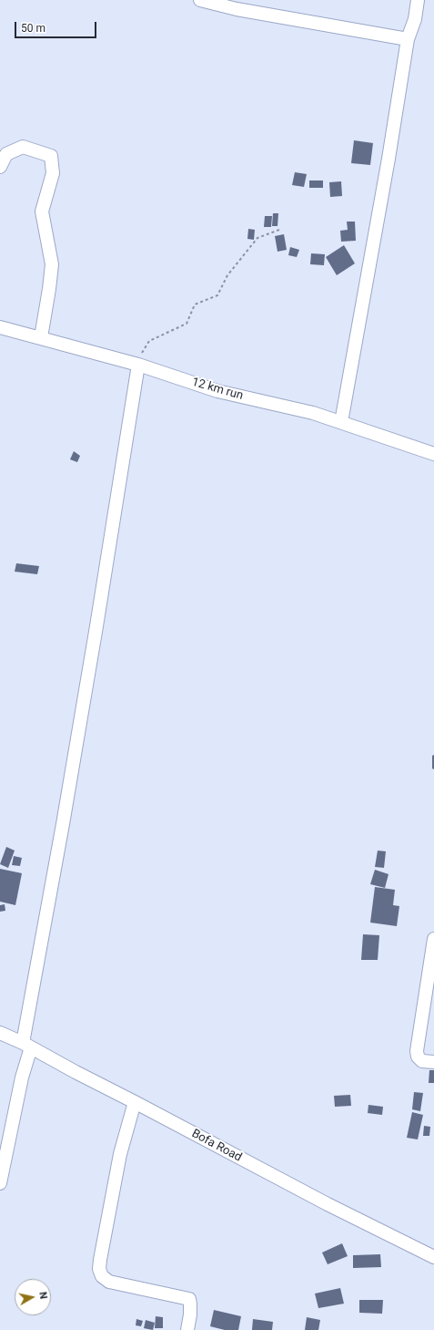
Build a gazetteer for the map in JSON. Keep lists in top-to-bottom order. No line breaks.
{"streets":{"street":["12 km run","Bofa Road"]},"scale_bar":"50 m","north":"right"}
